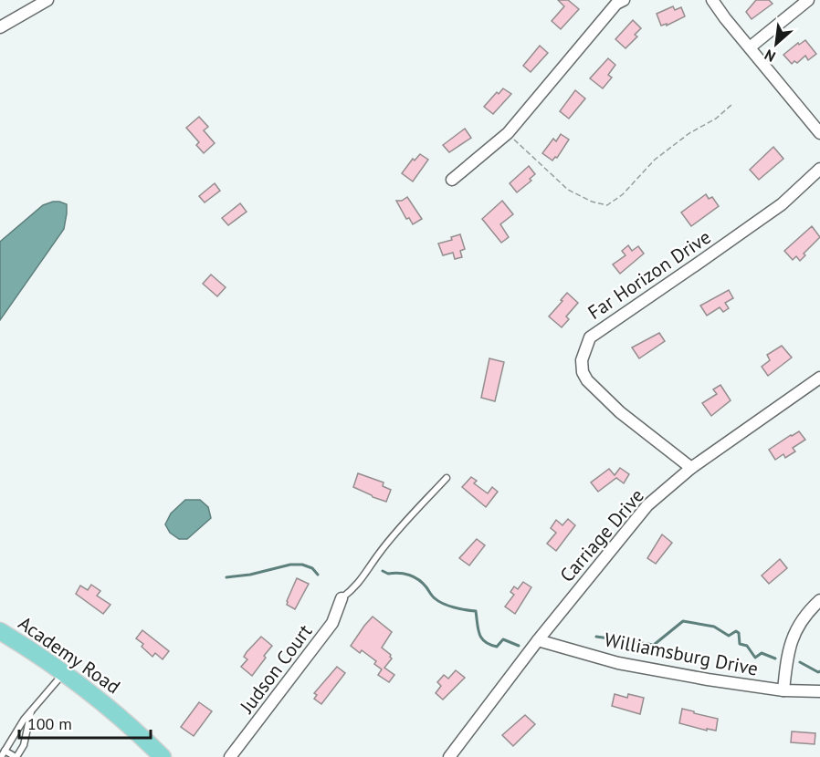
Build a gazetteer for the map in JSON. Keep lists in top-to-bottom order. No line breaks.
{"streets":{"main road":["Academy Road"],"street":["Far Horizon Drive","Carriage Drive","Williamsburg Drive","Judson Court"]},"crossings":[["Far Horizon Drive","Carriage Drive"],["Carriage Drive","Williamsburg Drive"]],"scale_bar":"100 m","north":"bottom left"}
